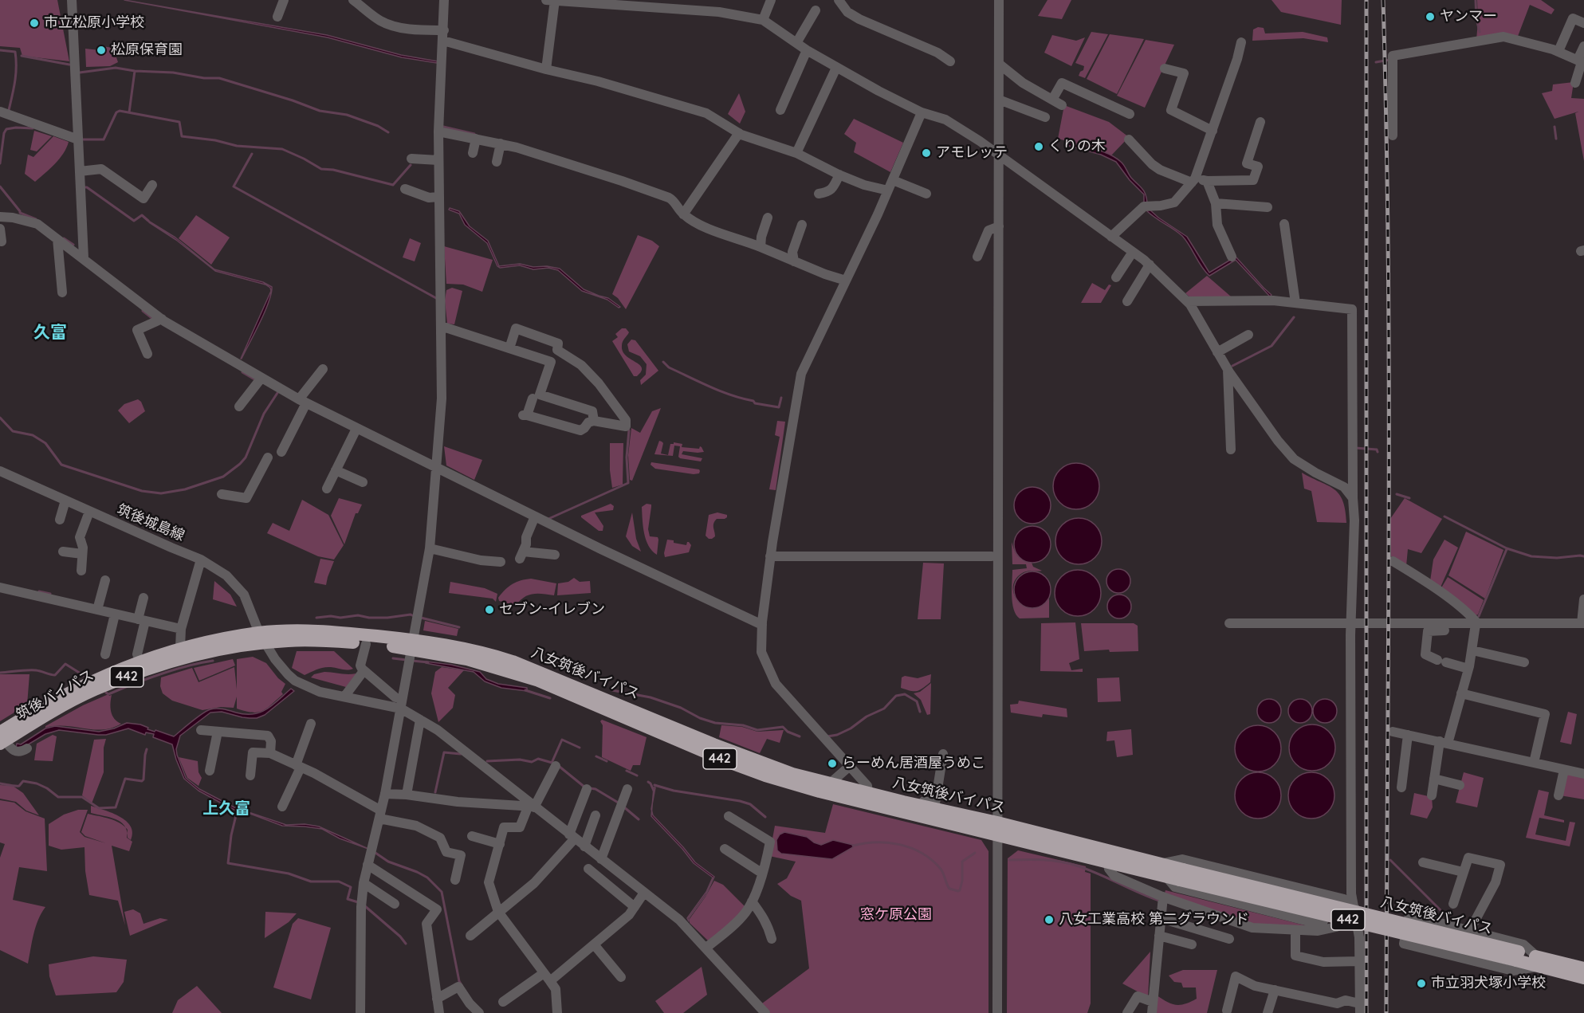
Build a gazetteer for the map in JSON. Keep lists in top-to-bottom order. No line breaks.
{"streets":{"highway":["八女筑後バイパス","442","筑後バイパス"],"street":["筑後城島線"]},"crossings":[["筑後城島線","八女筑後バイパス"],["筑後城島線","筑後バイパス"],["八女筑後バイパス","筑後バイパス"]],"districts":["久富","上久富"],"parks":["窓ケ原公園"],"places":["ヤンマー","市立松原小学校","松原保育園","くりの木","アモレッテ","セブン-イレブン","らーめん居酒屋うめこ","八女工業高校 第二グラウンド","市立羽犬塚小学校"]}
